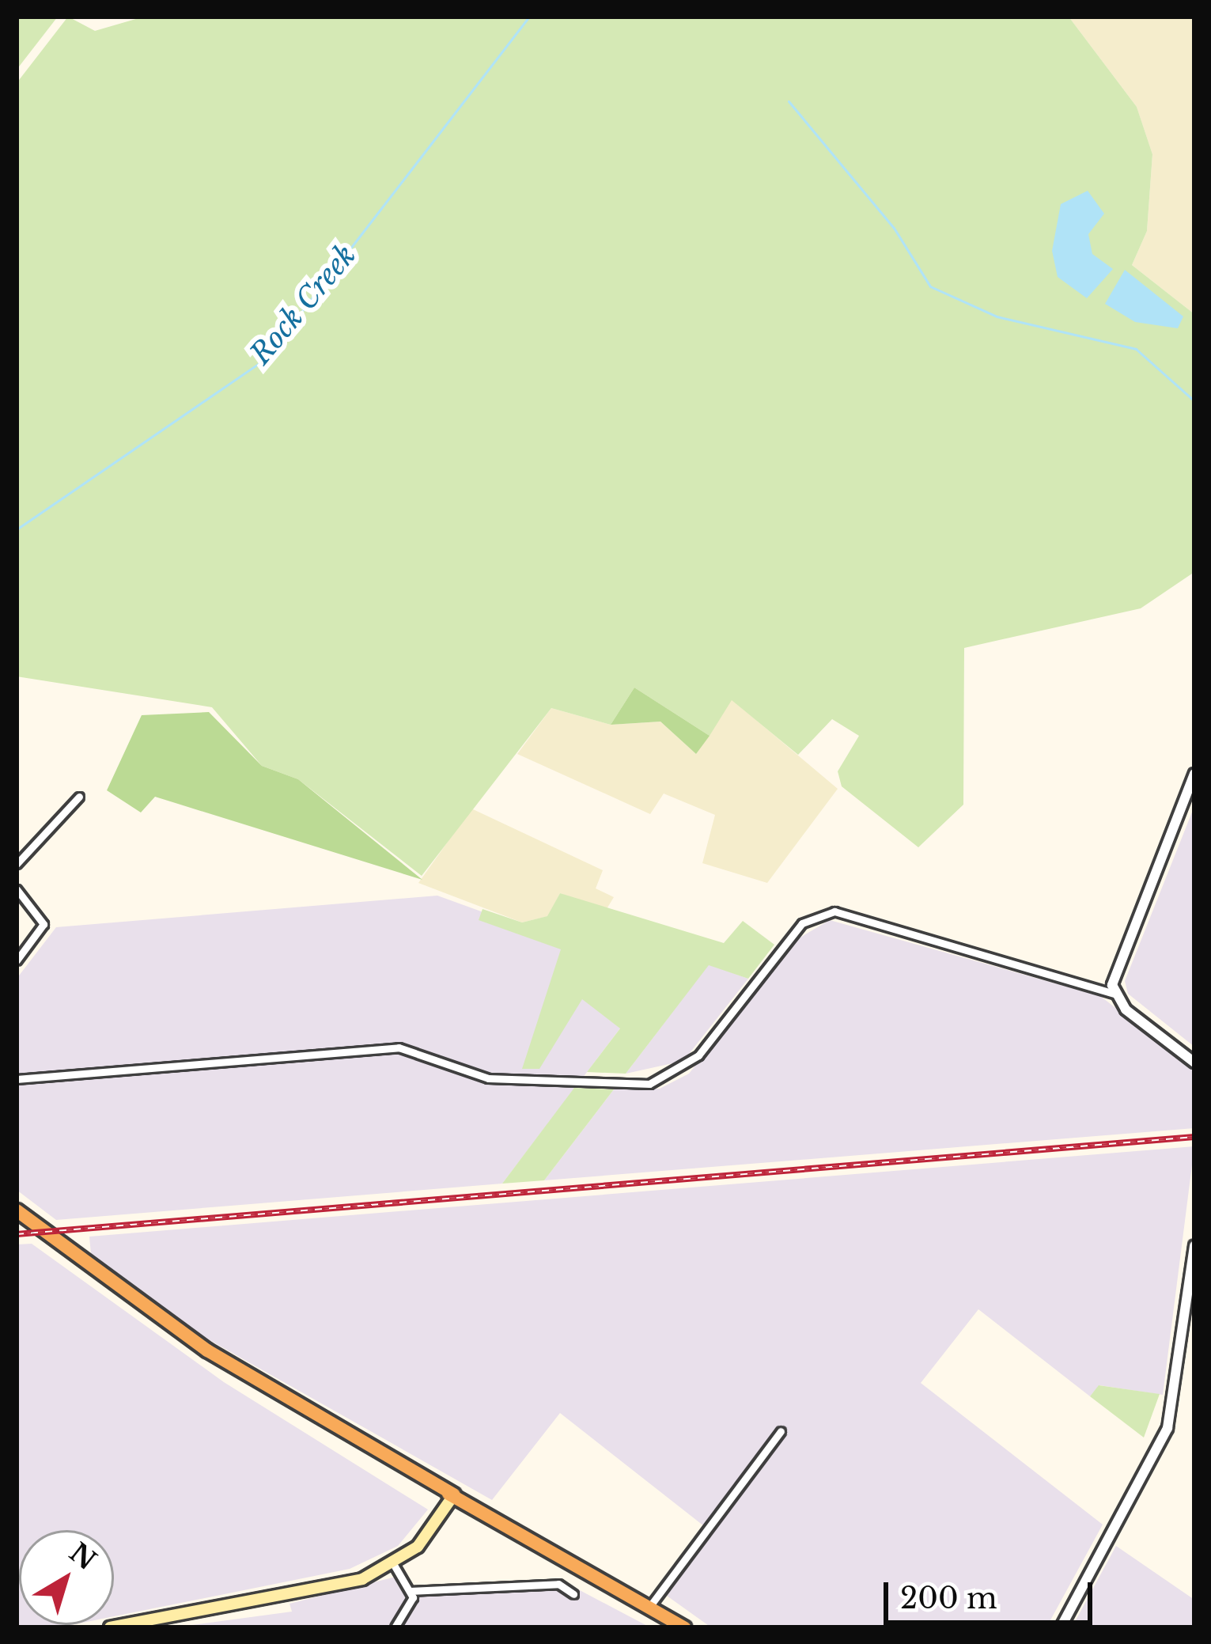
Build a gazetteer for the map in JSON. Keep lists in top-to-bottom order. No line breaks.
{"water":["Rock Creek"],"scale_bar":"200 m","north":"top right"}
